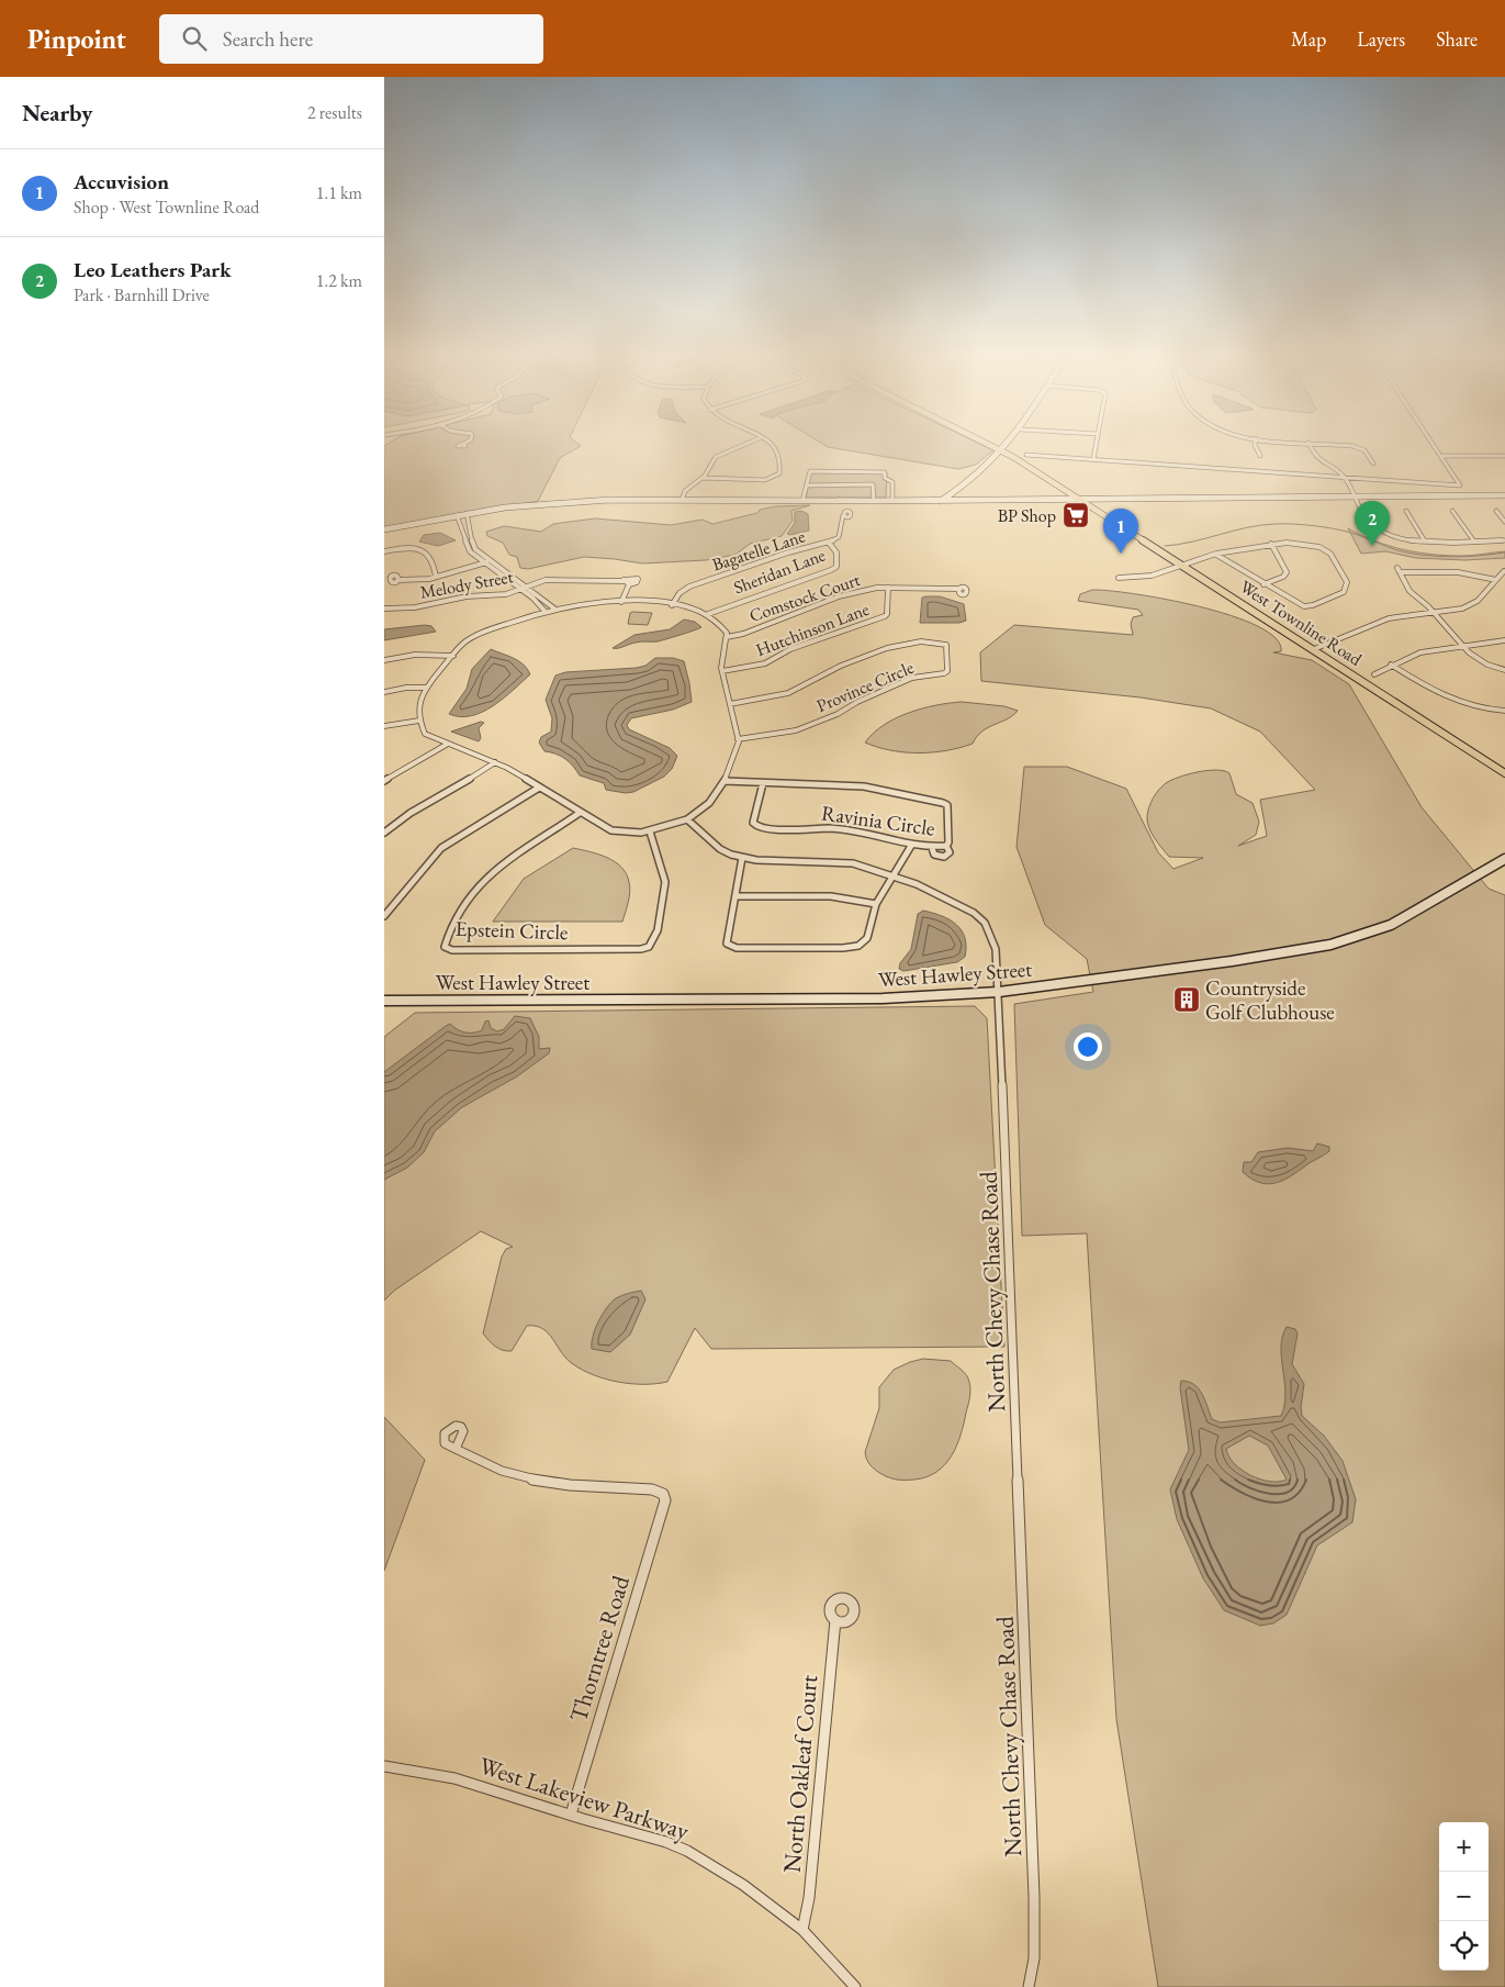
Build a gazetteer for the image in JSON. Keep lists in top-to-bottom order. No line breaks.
{"streets":{"main road":["West Townline Road","West Hawley Street"],"street":["Bagatelle Lane","Sheridan Lane","Melody Street","Comstock Court","Hutchinson Lane","Province Circle","Ravinia Circle","Epstein Circle","North Chevy Chase Road","Thorntree Road","North Oakleaf Court","West Lakeview Parkway"]},"crossings":[["Bagatelle Lane","Sheridan Lane"],["Comstock Court","Hutchinson Lane"],["West Hawley Street","North Chevy Chase Road"],["Thorntree Road","West Lakeview Parkway"],["North Oakleaf Court","West Lakeview Parkway"]],"places":{"supermarket":["BP Shop"],"building":["Countryside Golf Clubhouse"]},"page":{"header":"Pinpoint","search":"Search here","nav":["Map","Layers","Share"],"heading":["Nearby","2 results"],"list":[{"mark":"1","name":"Accuvision","note":"Shop · West Townline Road","value":"1.1 km"},{"mark":"2","name":"Leo Leathers Park","note":"Park · Barnhill Drive","value":"1.2 km"}],"pins":["2","1"],"map_buttons":["+","−"]}}
